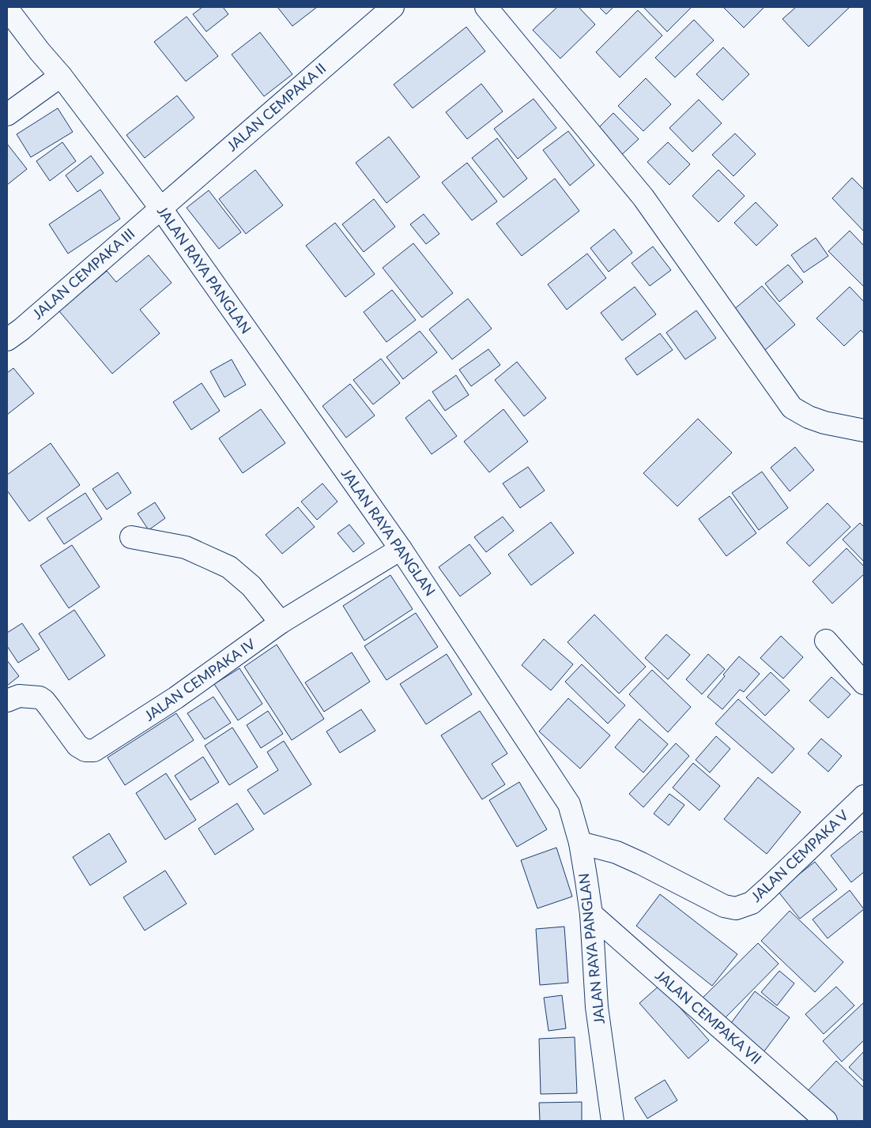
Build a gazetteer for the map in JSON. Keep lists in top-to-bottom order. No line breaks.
{"streets":{"street":["JALAN CEMPAKA II","JALAN RAYA PANGLAN","JALAN CEMPAKA III","JALAN CEMPAKA IV","JALAN CEMPAKA V","JALAN CEMPAKA VII"]},"crossings":[["JALAN CEMPAKA II","JALAN RAYA PANGLAN"],["JALAN CEMPAKA II","JALAN CEMPAKA III"],["JALAN RAYA PANGLAN","JALAN CEMPAKA III"],["JALAN RAYA PANGLAN","JALAN CEMPAKA IV"],["JALAN RAYA PANGLAN","JALAN CEMPAKA V"],["JALAN RAYA PANGLAN","JALAN CEMPAKA VII"]]}
